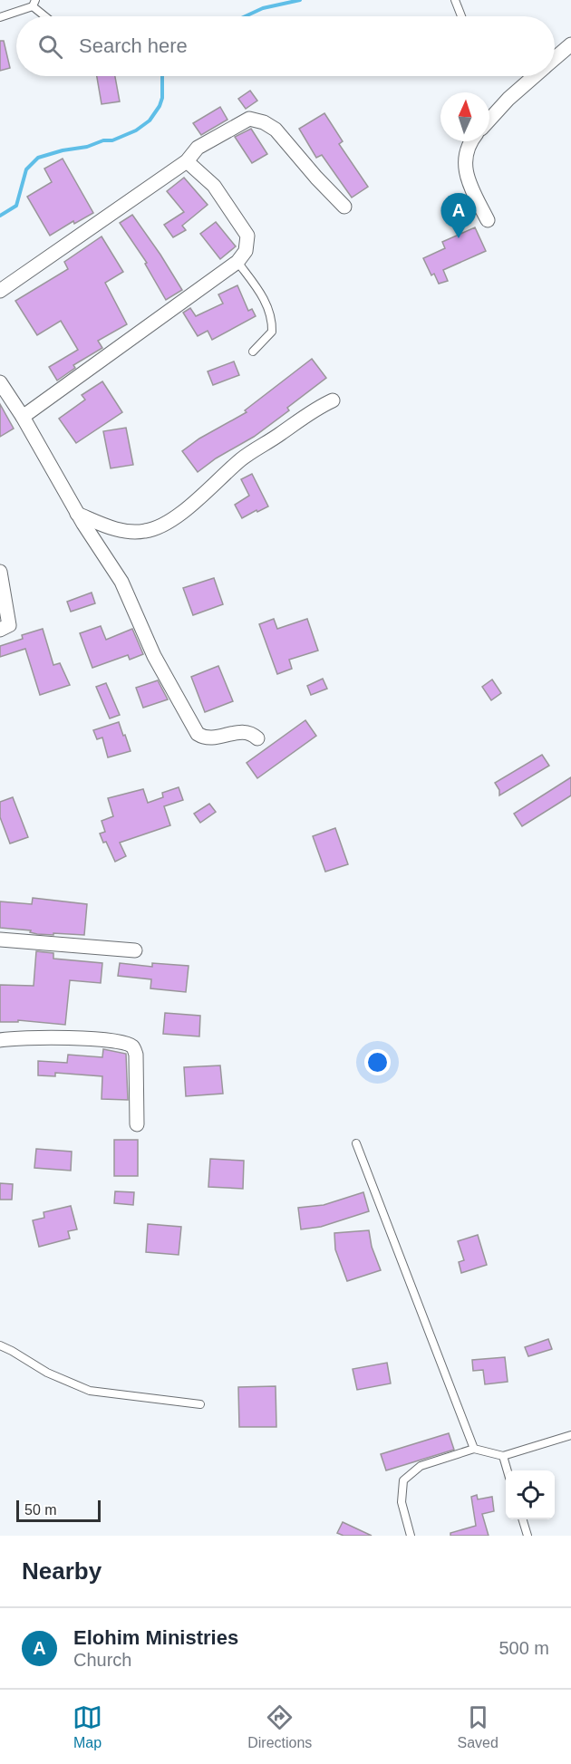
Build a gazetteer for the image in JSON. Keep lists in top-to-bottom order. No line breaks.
{"scale_bar":"50 m","north":"top","page":{"search":"Search here","pins":"A","scale":"50 m","heading":"Nearby","list":[{"mark":"A","name":"Elohim Ministries","note":"Church","value":"500 m"}],"nav":["Map","Directions","Saved"]}}
